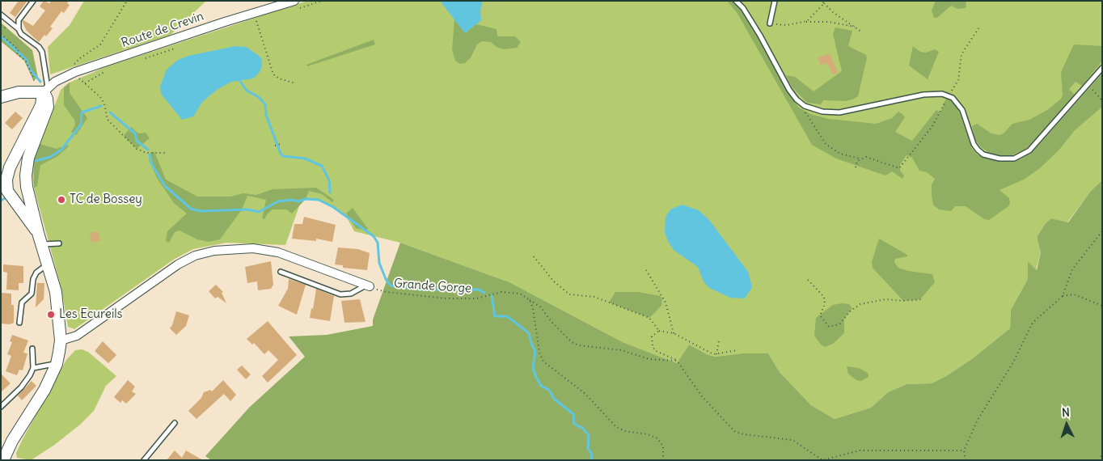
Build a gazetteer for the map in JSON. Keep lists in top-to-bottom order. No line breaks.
{"streets":{"street":["Route de Crevin"],"path":["Grande Gorge"]},"places":["TC de Bossey","Les Ecureils"],"north":"top"}
